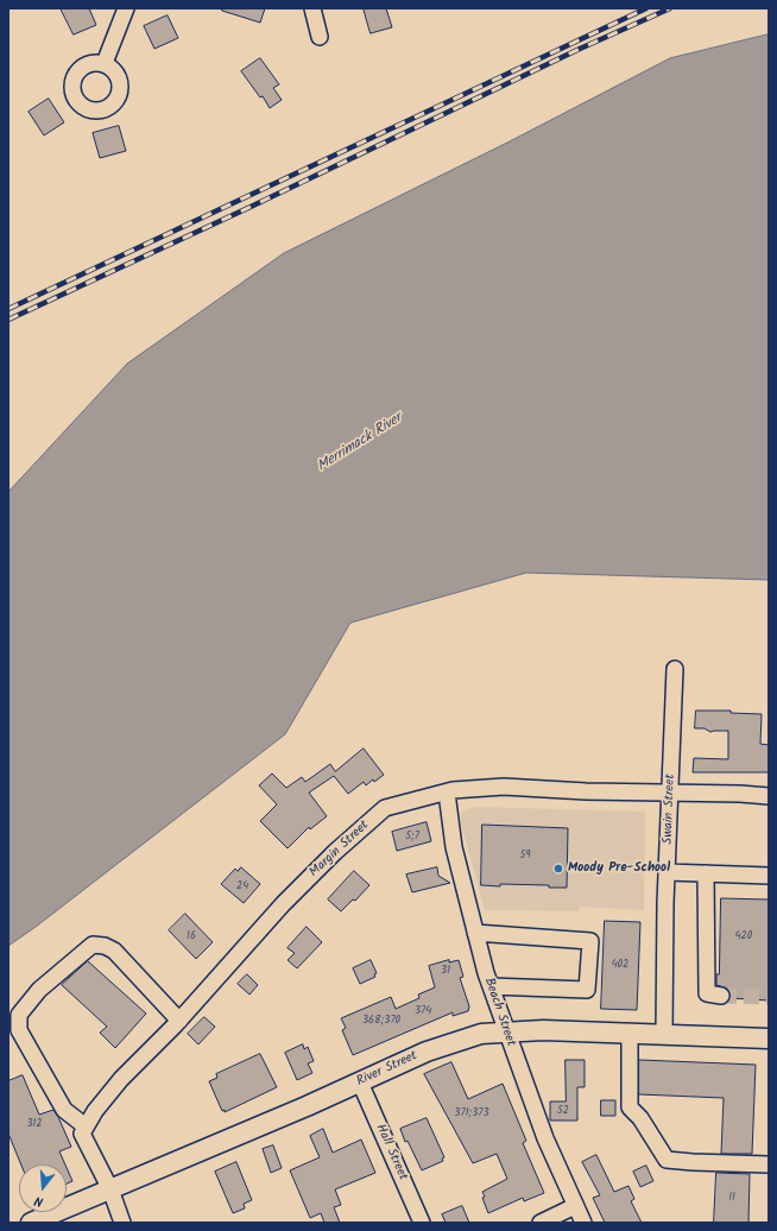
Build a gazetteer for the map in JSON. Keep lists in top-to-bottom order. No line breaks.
{"streets":{"main road":["River Street"],"street":["Swain Street","Margin Street","Beach Street","Hall Street"]},"crossings":[["Swain Street","Margin Street"],["Swain Street","River Street"],["Margin Street","Beach Street"],["Beach Street","River Street"],["River Street","Hall Street"]],"water":["Merrimack River"],"places":["Moody Pre-School"],"house_numbers":["5;7","59","24","16","420","402","31","374","368;370","52","371;373","312","11"],"north":"bottom"}
